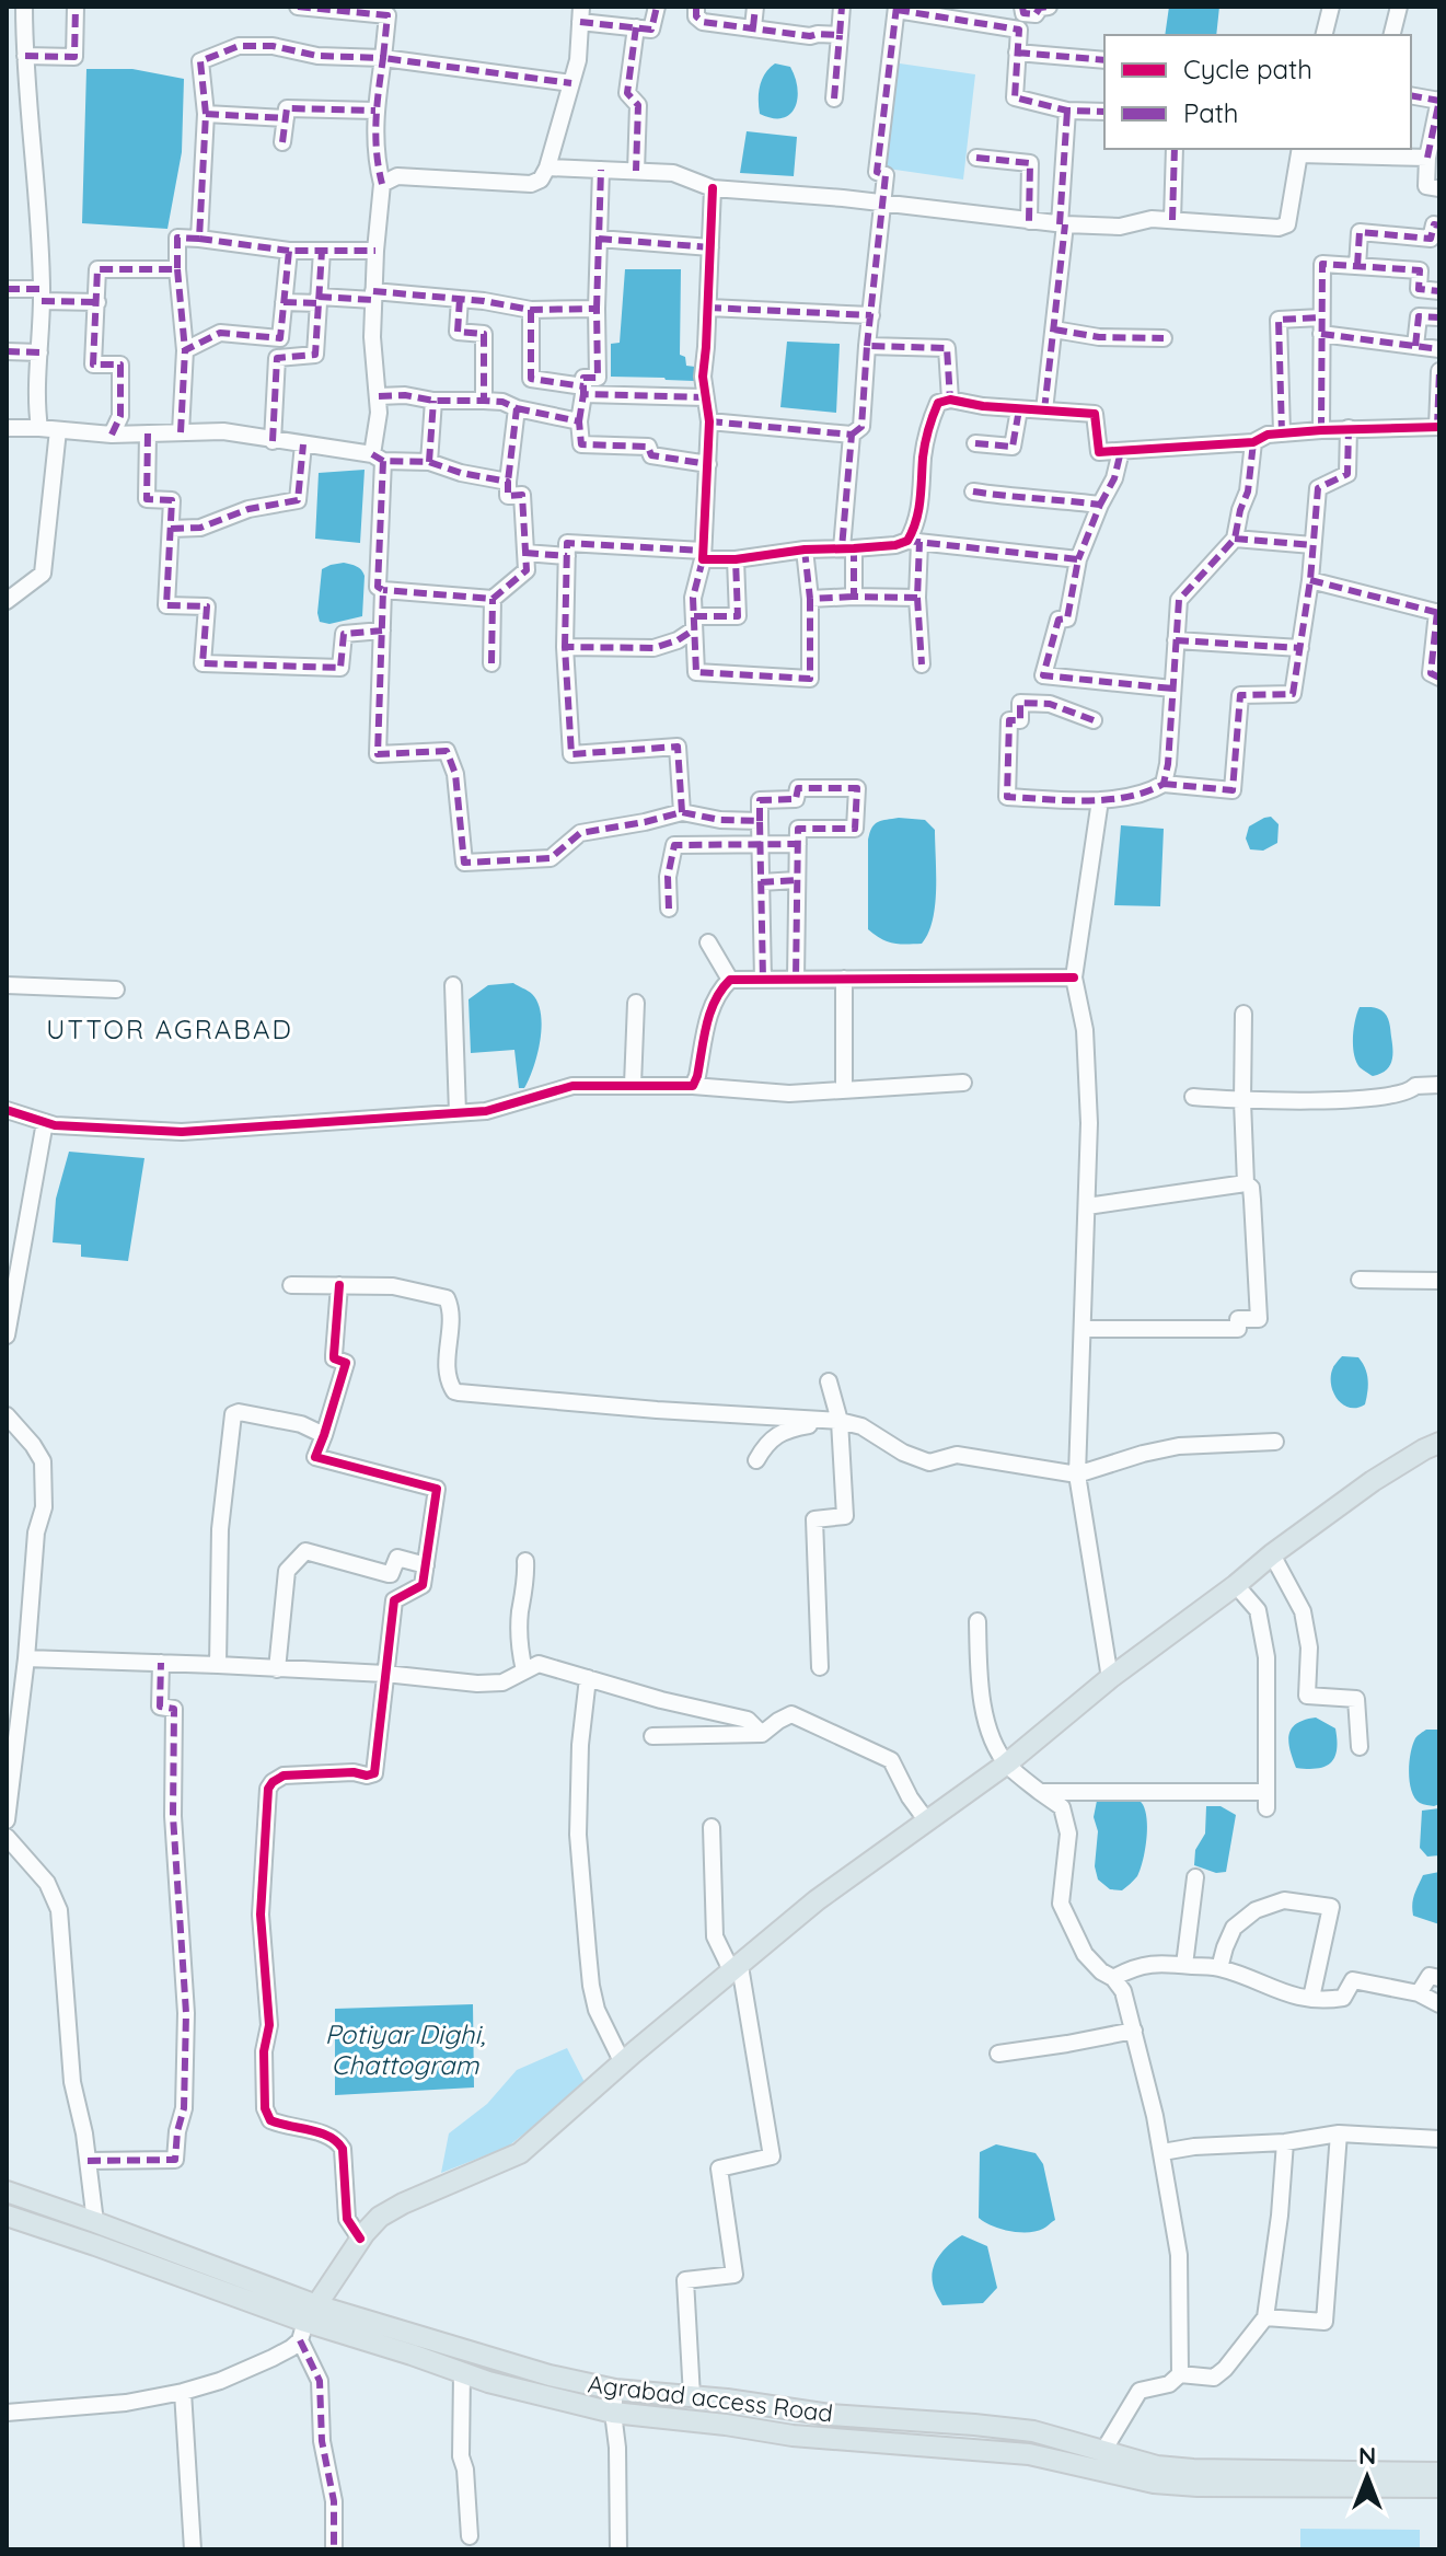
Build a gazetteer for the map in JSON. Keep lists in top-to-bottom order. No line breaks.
{"streets":{"main road":["Agrabad access Road"]},"districts":["UTTOR AGRABAD"],"water":["Potiyar Dighi, Chattogram"],"legend":["Cycle path","Path"],"north":"top"}
